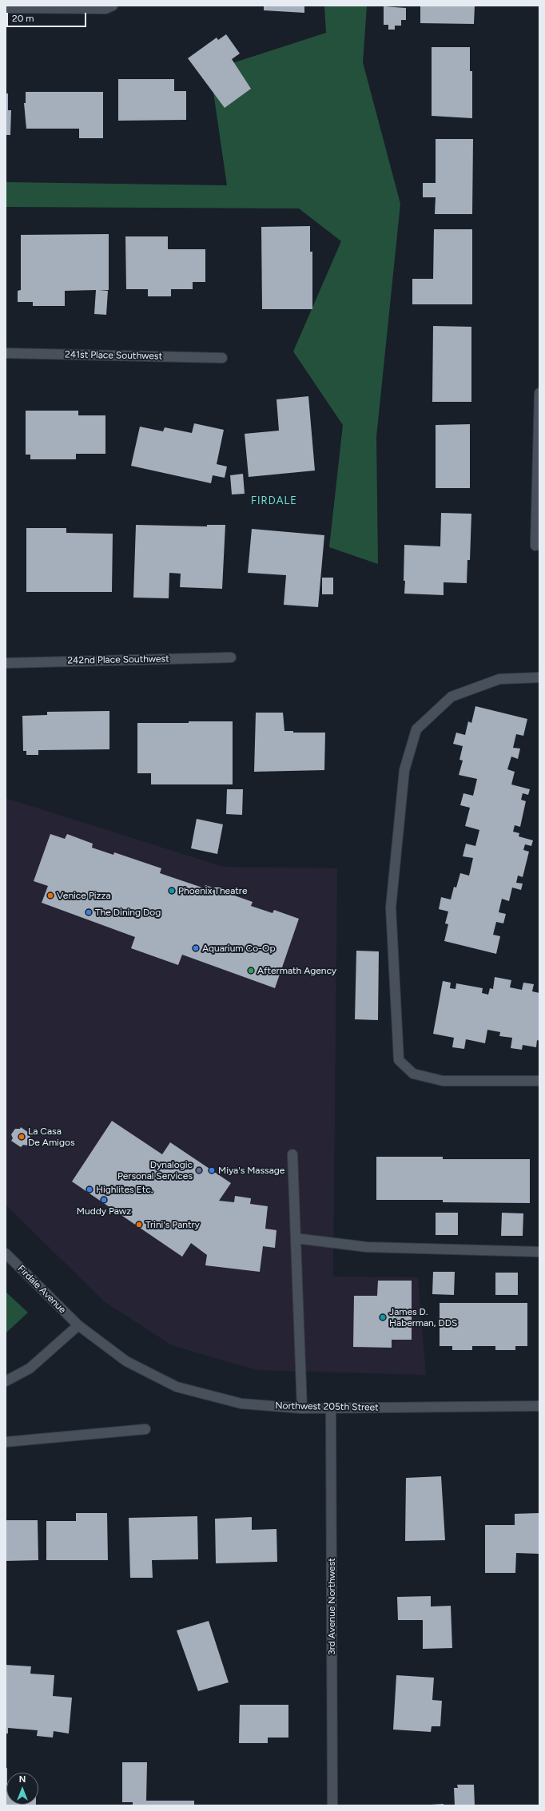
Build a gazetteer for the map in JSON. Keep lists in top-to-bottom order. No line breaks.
{"streets":{"street":["241st Place Southwest","242nd Place Southwest","Firdale Avenue","Northwest 205th Street","3rd Avenue Northwest"]},"crossings":[["Firdale Avenue","Northwest 205th Street"],["Northwest 205th Street","3rd Avenue Northwest"]],"districts":["FIRDALE"],"places":["Phoenix Theatre","Venice Pizza","The Dining Dog","Aquarium Co-Op","Aftermath Agency","La Casa De Amigos","Dynalogic Personal Services","Miya's Massage","Highlites Etc.","Muddy Pawz","Trini's Pantry","James D. Haberman, DDS"],"scale_bar":"20 m","north":"top"}
